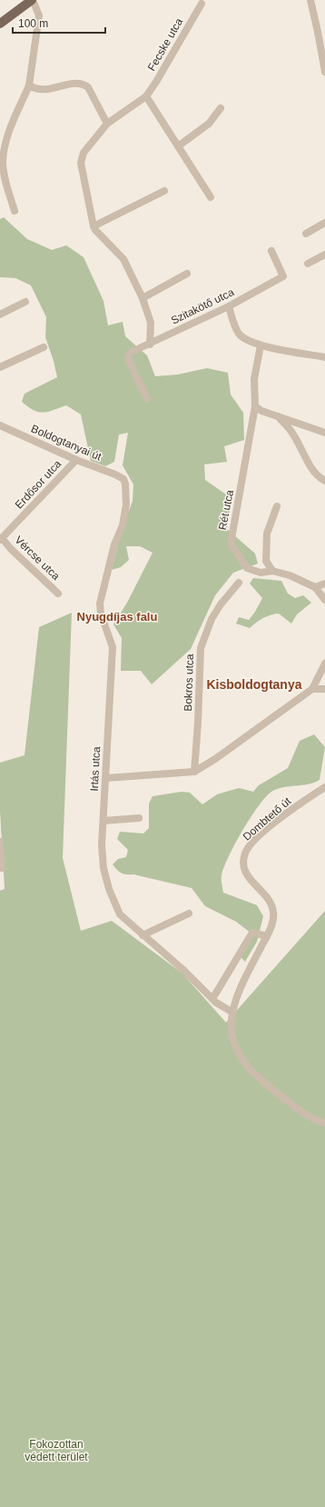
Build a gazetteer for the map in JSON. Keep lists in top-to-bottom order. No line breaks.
{"streets":{"street":["Fecske utca","Szitakötő utca","Boldogtanyai út","Erdősor utca","Rét utca","Vércse utca","Bokros utca","Irtás utca","Dombtető út"]},"crossings":[["Boldogtanyai út","Erdősor utca"],["Boldogtanyai út","Irtás utca"],["Erdősor utca","Vércse utca"],["Irtás utca","Dombtető út"]],"districts":["Nyugdíjas falu","Kisboldogtanya"],"parks":["Fokozottan védett terület"],"scale_bar":"100 m"}
